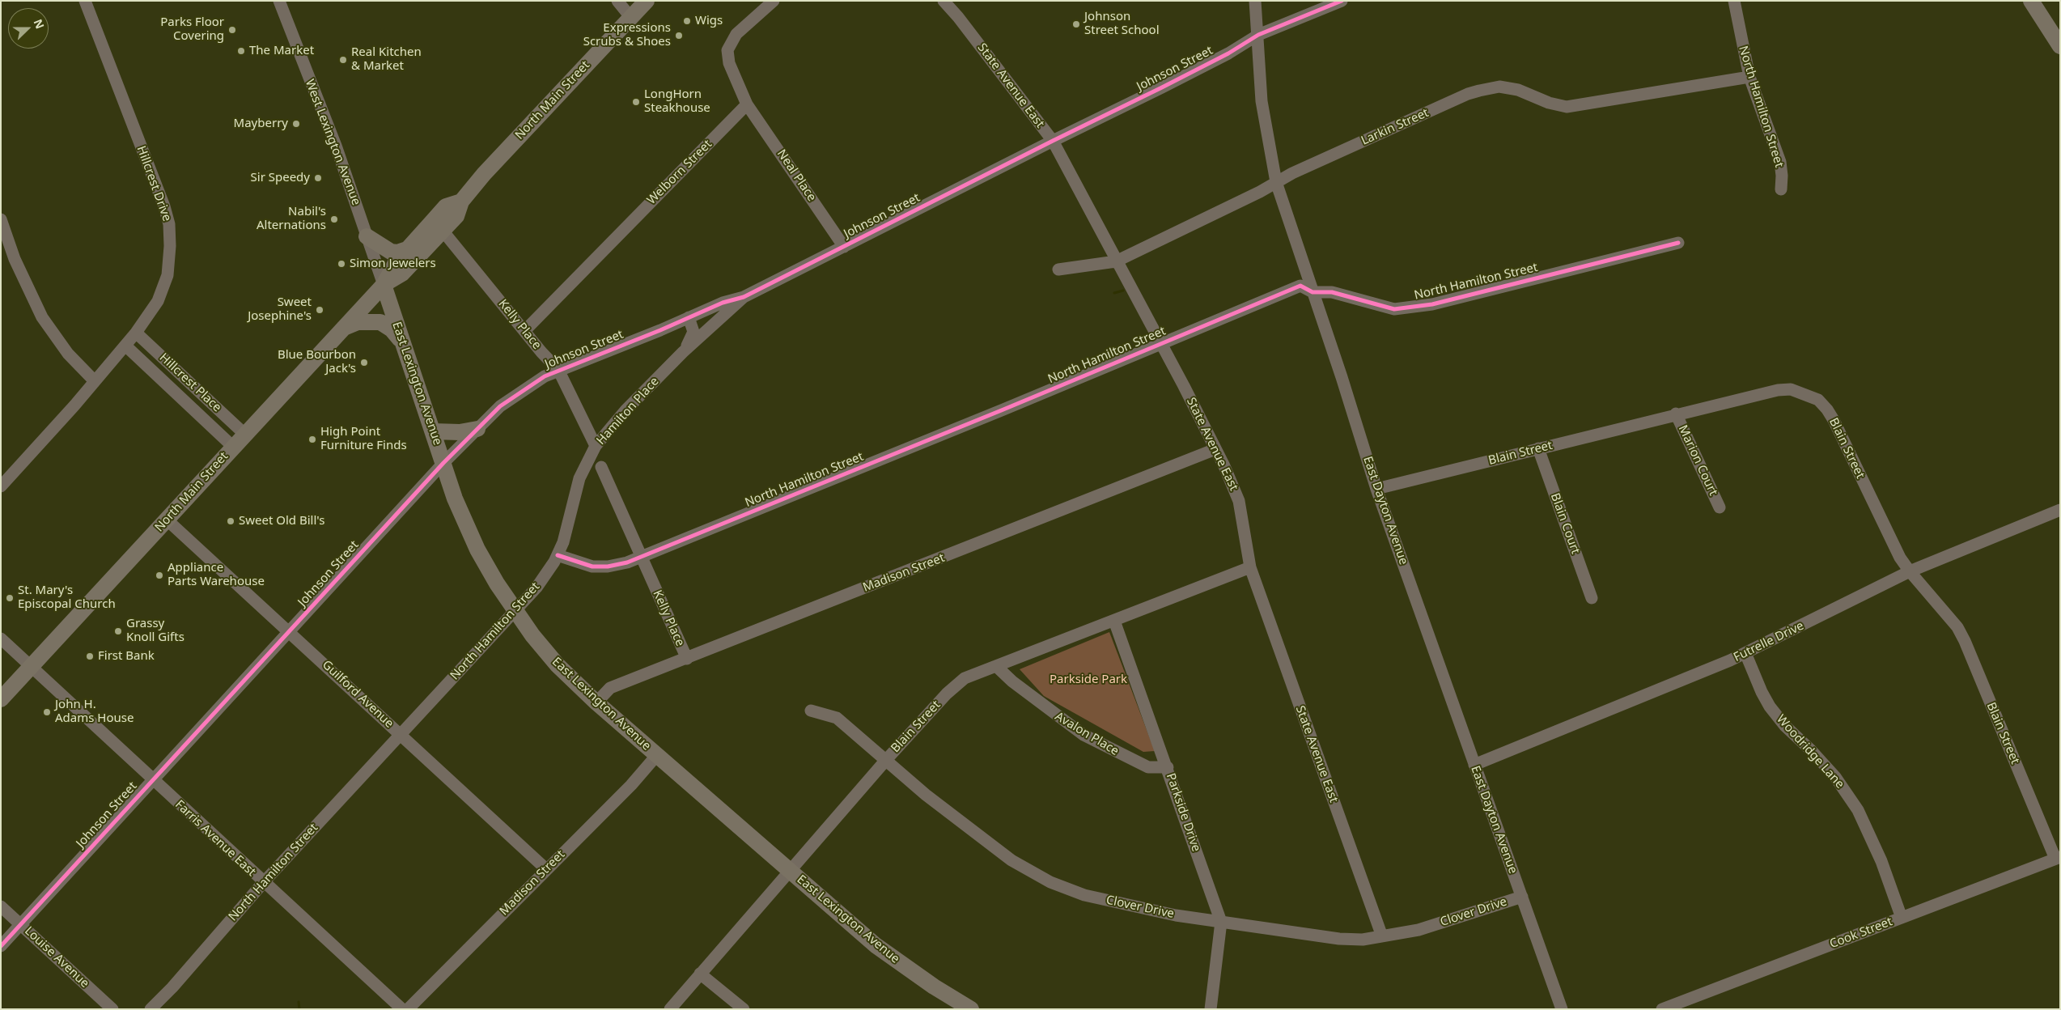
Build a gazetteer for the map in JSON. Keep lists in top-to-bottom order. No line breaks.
{"streets":{"main road":["North Main Street","East Lexington Avenue"],"street":["Johnson Street","State Avenue East","North Hamilton Street","Larkin Street","West Lexington Avenue","Welborn Street","Neal Place","Hillcrest Drive","Kelly Place","Hillcrest Place","Hamilton Place","Blain Street","Marion Court","East Dayton Avenue","Blain Court","Madison Street","Futrelle Drive","Guilford Avenue","Avalon Place","Woodridge Lane","Parkside Drive","Farris Avenue East","Clover Drive","Cook Street","Louise Avenue"]},"crossings":[["Johnson Street","State Avenue East"],["Johnson Street","Neal Place"],["Johnson Street","Kelly Place"],["Johnson Street","East Lexington Avenue"],["Johnson Street","Hamilton Place"],["Johnson Street","East Dayton Avenue"],["Johnson Street","Guilford Avenue"],["Johnson Street","Farris Avenue East"],["Johnson Street","Louise Avenue"],["State Avenue East","North Hamilton Street"],["State Avenue East","Larkin Street"],["State Avenue East","Blain Street"],["State Avenue East","Madison Street"],["State Avenue East","Clover Drive"],["North Main Street","West Lexington Avenue"],["North Main Street","Kelly Place"],["North Main Street","Hillcrest Place"],["North Main Street","East Lexington Avenue"],["North Main Street","Guilford Avenue"],["North Main Street","Farris Avenue East"],["North Hamilton Street","Larkin Street"],["North Hamilton Street","Kelly Place"],["North Hamilton Street","East Lexington Avenue"],["North Hamilton Street","Hamilton Place"],["North Hamilton Street","East Dayton Avenue"],["North Hamilton Street","Guilford Avenue"],["North Hamilton Street","Farris Avenue East"],["Larkin Street","East Dayton Avenue"],["West Lexington Avenue","East Lexington Avenue"],["Welborn Street","Neal Place"],["Welborn Street","Kelly Place"],["Hillcrest Drive","Hillcrest Place"],["Kelly Place","Hamilton Place"],["Kelly Place","Madison Street"],["East Lexington Avenue","Blain Street"],["East Lexington Avenue","Madison Street"],["Blain Street","Marion Court"],["Blain Street","East Dayton Avenue"],["Blain Street","Blain Court"],["Blain Street","Futrelle Drive"],["Blain Street","Avalon Place"],["Blain Street","Parkside Drive"],["Blain Street","Clover Drive"],["Blain Street","Cook Street"],["East Dayton Avenue","Futrelle Drive"],["East Dayton Avenue","Clover Drive"],["Madison Street","Guilford Avenue"],["Futrelle Drive","Woodridge Lane"],["Avalon Place","Parkside Drive"],["Woodridge Lane","Cook Street"],["Parkside Drive","Clover Drive"]],"parks":["Parkside Park"],"places":["Wigs","Johnson Street School","Parks Floor Covering","Expressions Scrubs & Shoes","The Market","Real Kitchen & Market","LongHorn Steakhouse","Mayberry","Sir Speedy","Nabil's Alternations","Simon Jewelers","Sweet Josephine's","Blue Bourbon Jack's","High Point Furniture Finds","Sweet Old Bill's","Appliance Parts Warehouse","St. Mary's Episcopal Church","Grassy Knoll Gifts","First Bank","John H. Adams House"],"north":"right"}
